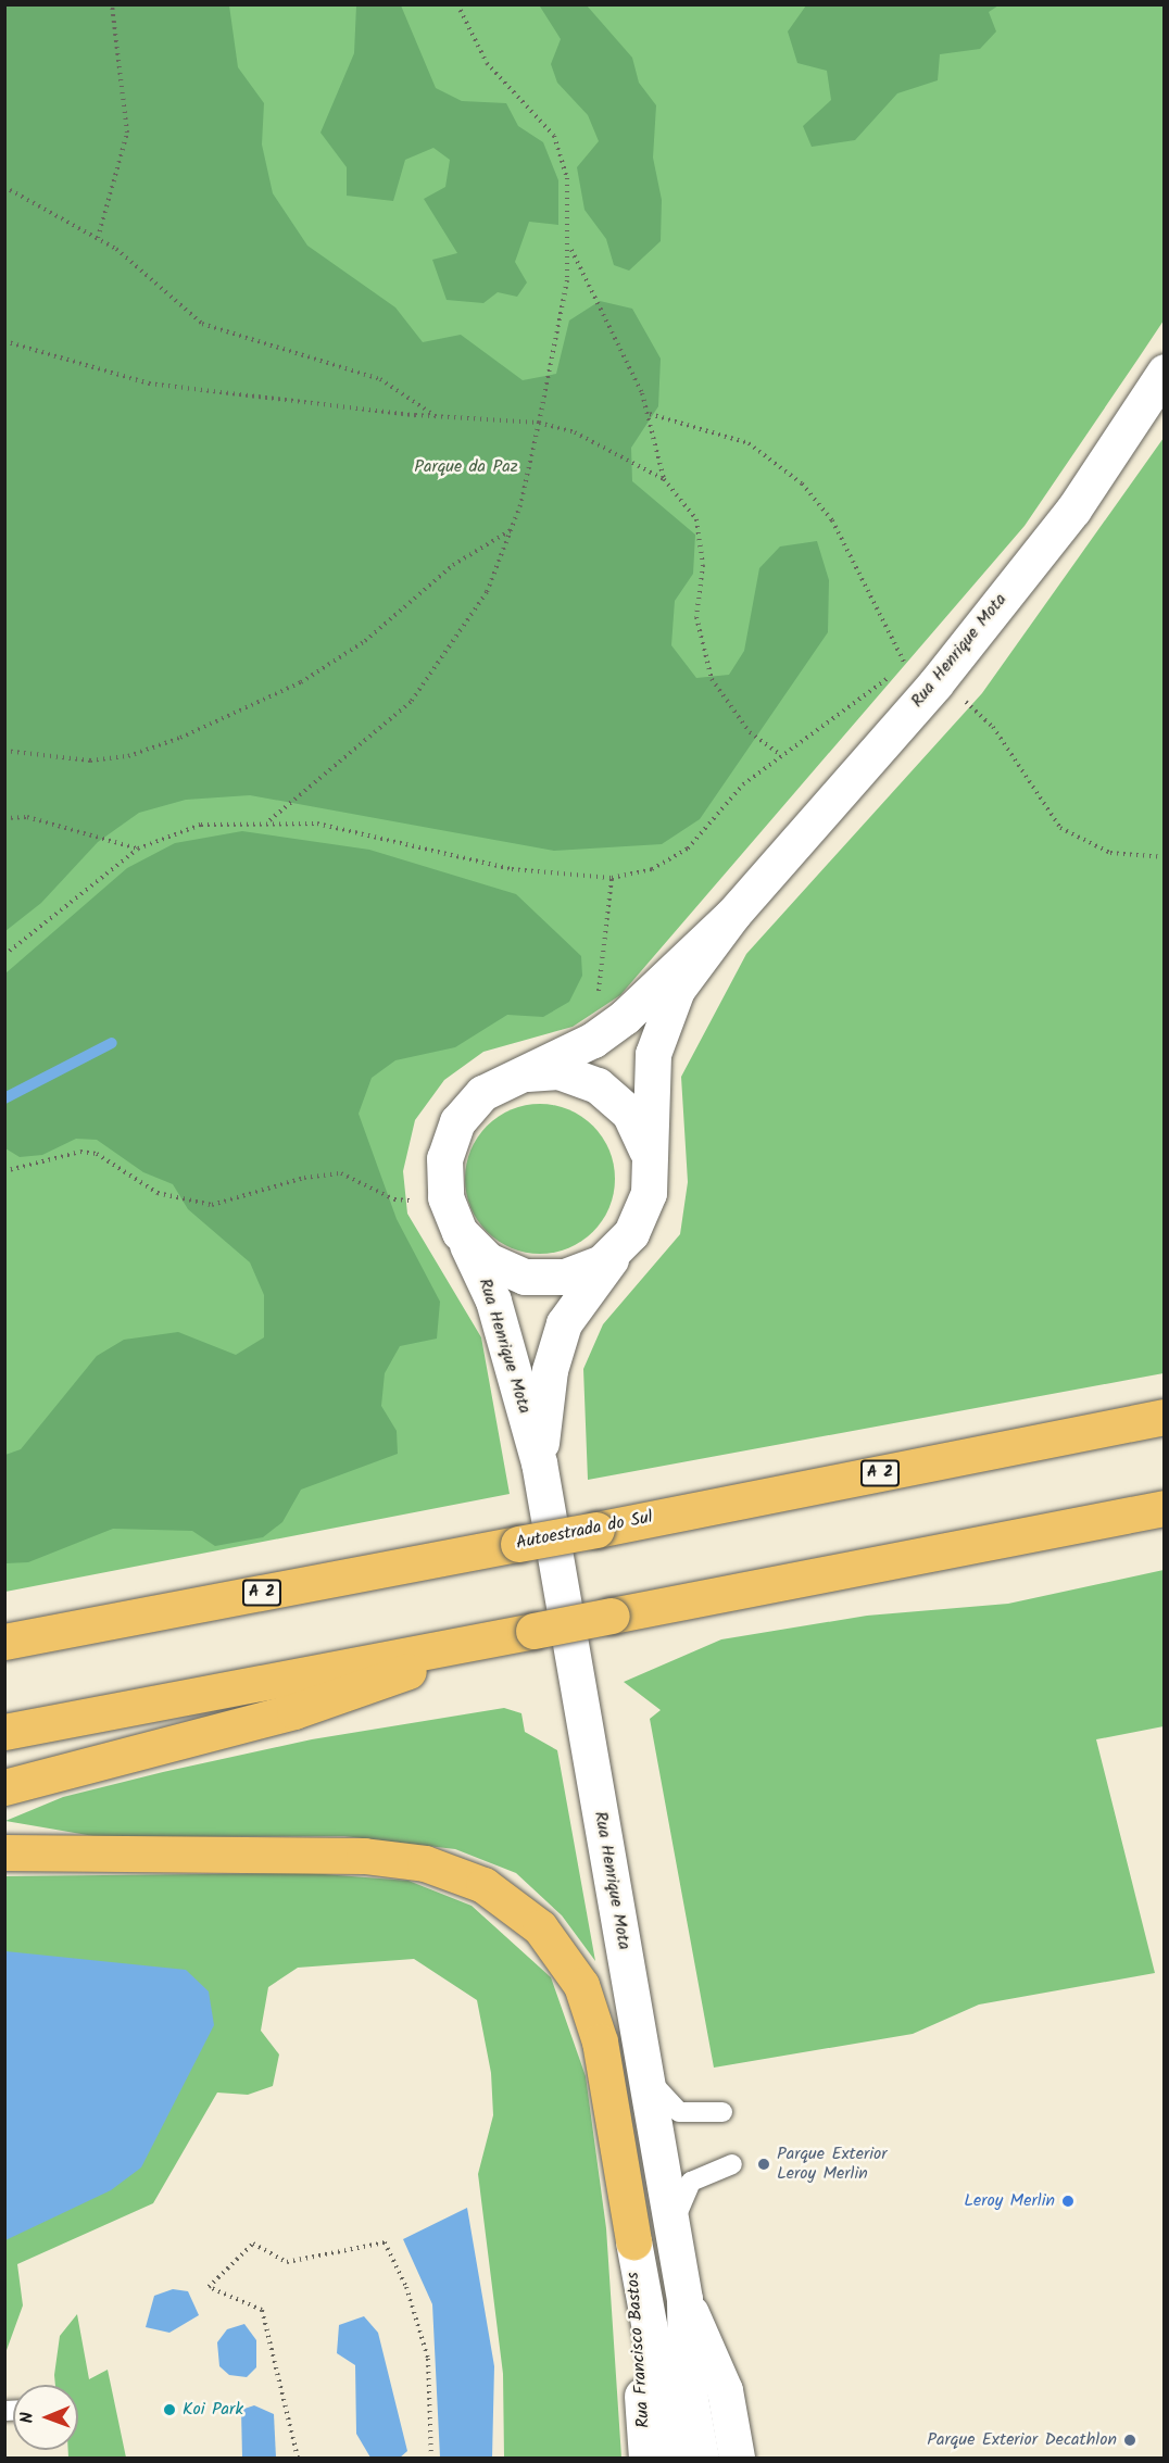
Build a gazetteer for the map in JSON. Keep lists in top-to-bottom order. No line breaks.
{"streets":{"highway":["A 2","Autoestrada do Sul"],"street":["Rua Henrique Mota","Rua Francisco Bastos"]},"parks":["Parque da Paz"],"places":["Parque Exterior Leroy Merlin","Leroy Merlin","Koi Park","Parque Exterior Decathlon"],"north":"left"}
